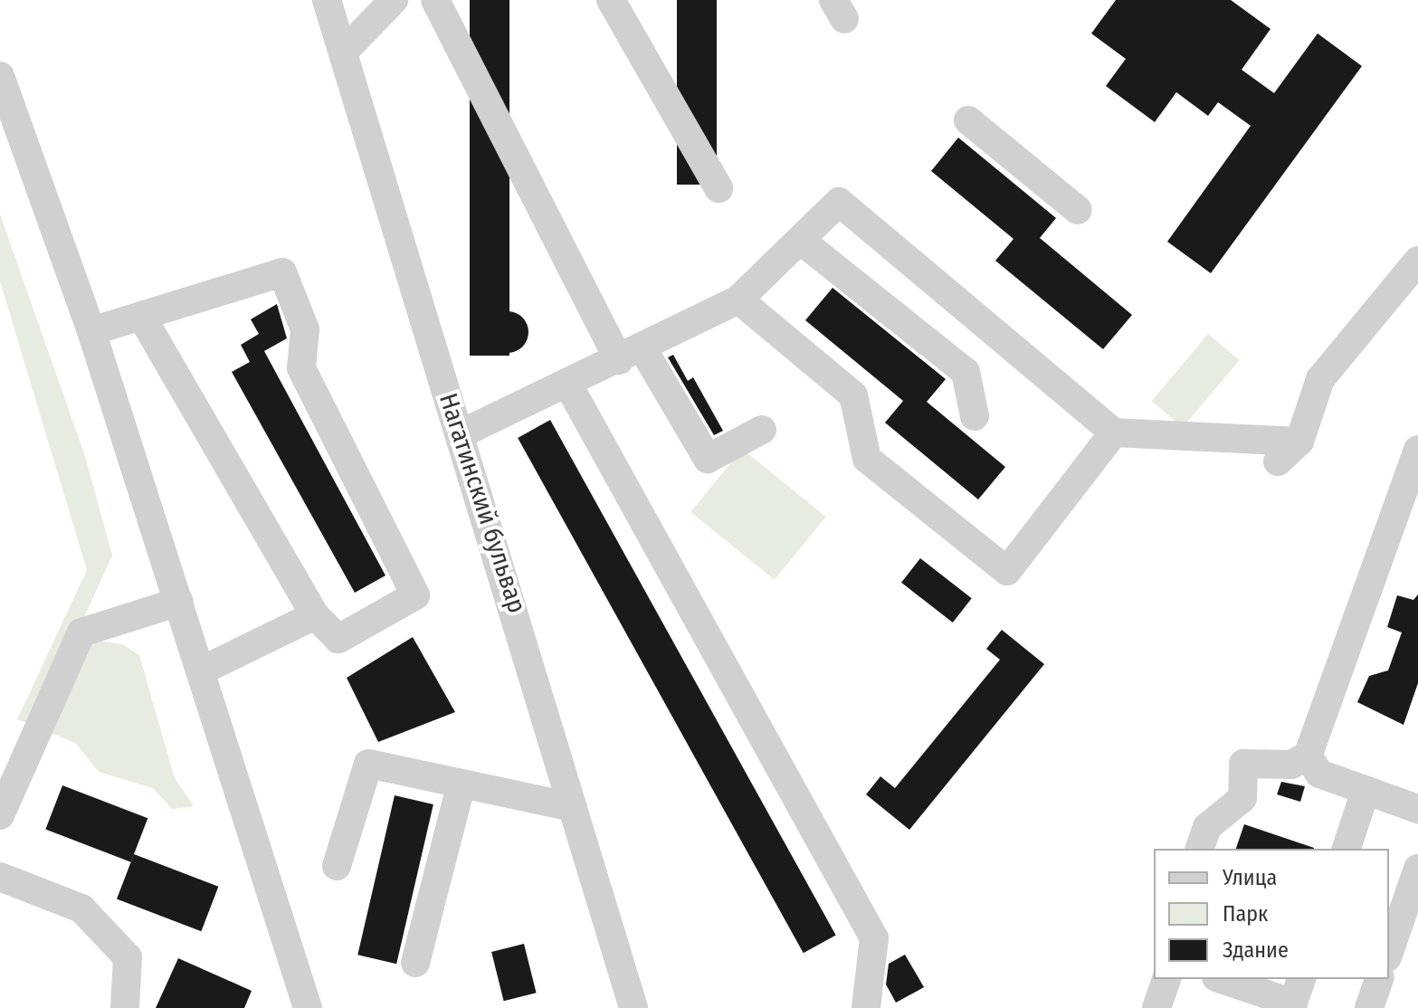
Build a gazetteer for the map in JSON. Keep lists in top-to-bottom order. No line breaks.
{"streets":{"street":["Нагатинский бульвар"]},"legend":["Улица","Парк","Здание"]}
